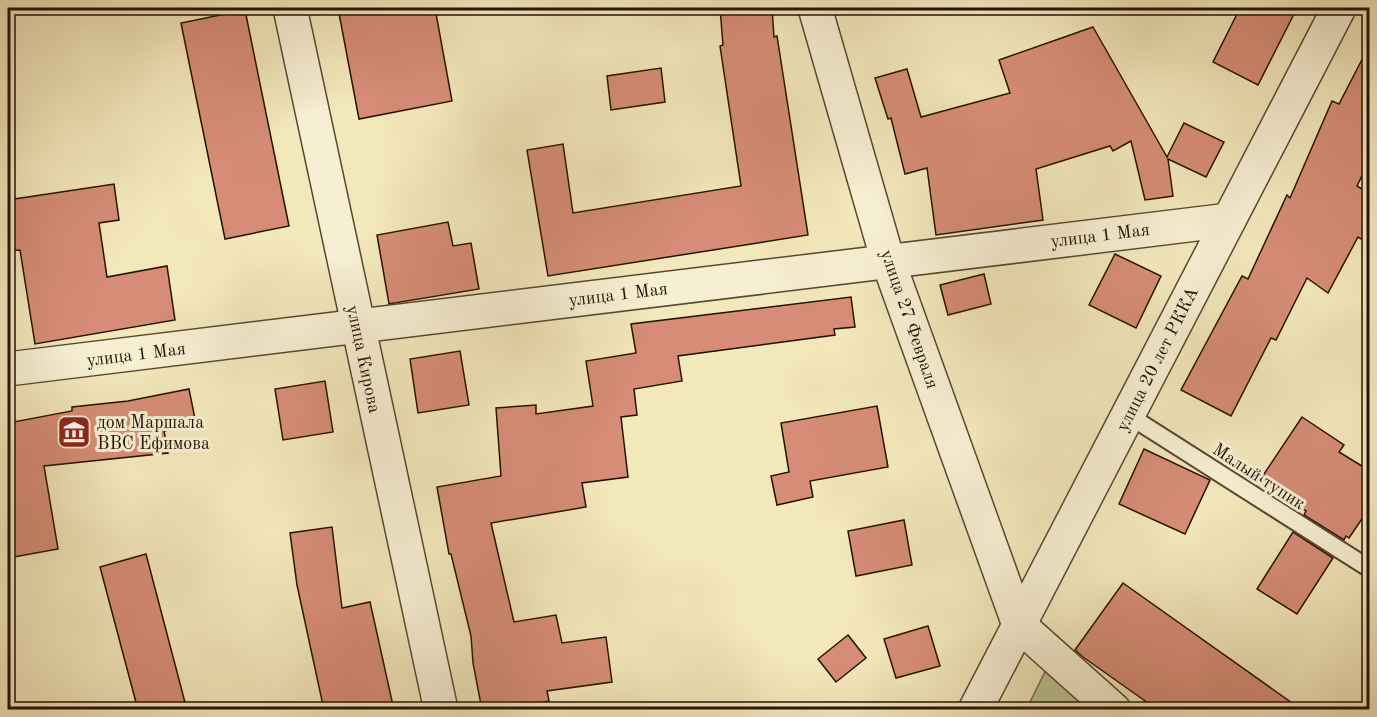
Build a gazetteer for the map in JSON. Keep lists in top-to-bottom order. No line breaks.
{"streets":{"street":["улица 1 Мая","улица 27 Февраля","улица Кирова","улица 20 лет РККА"],"lane":["Малый тупик"]},"crossings":[["улица 1 Мая","улица 27 Февраля"],["улица 1 Мая","улица Кирова"],["улица 1 Мая","улица 20 лет РККА"],["улица 27 Февраля","улица 20 лет РККА"],["улица 20 лет РККА","Малый тупик"]],"places":{"museum":["дом Маршала ВВС Ефимова"]}}
